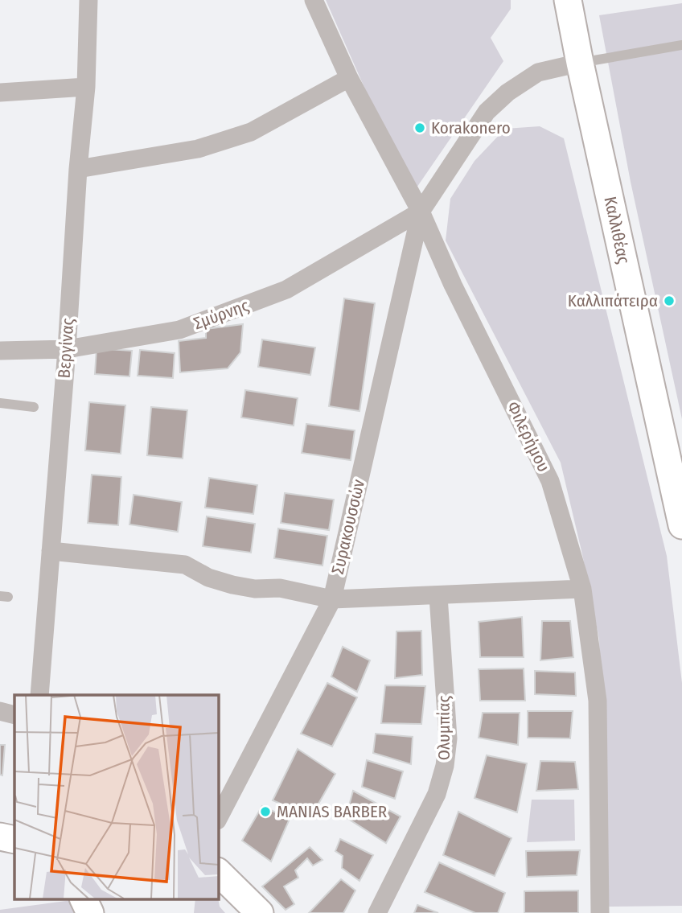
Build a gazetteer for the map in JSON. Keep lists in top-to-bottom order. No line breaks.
{"streets":{"main road":["Καλλιθέας"],"street":["Σμύρνης","Βεργίνας","Φιλερήμου","Συρακουσσών","Ολυμπίας"]},"crossings":[["Σμύρνης","Βεργίνας"],["Σμύρνης","Φιλερήμου"],["Σμύρνης","Συρακουσσών"],["Φιλερήμου","Συρακουσσών"]],"places":["Korakonero","Καλλιπάτειρα","MANIAS BARBER"]}
